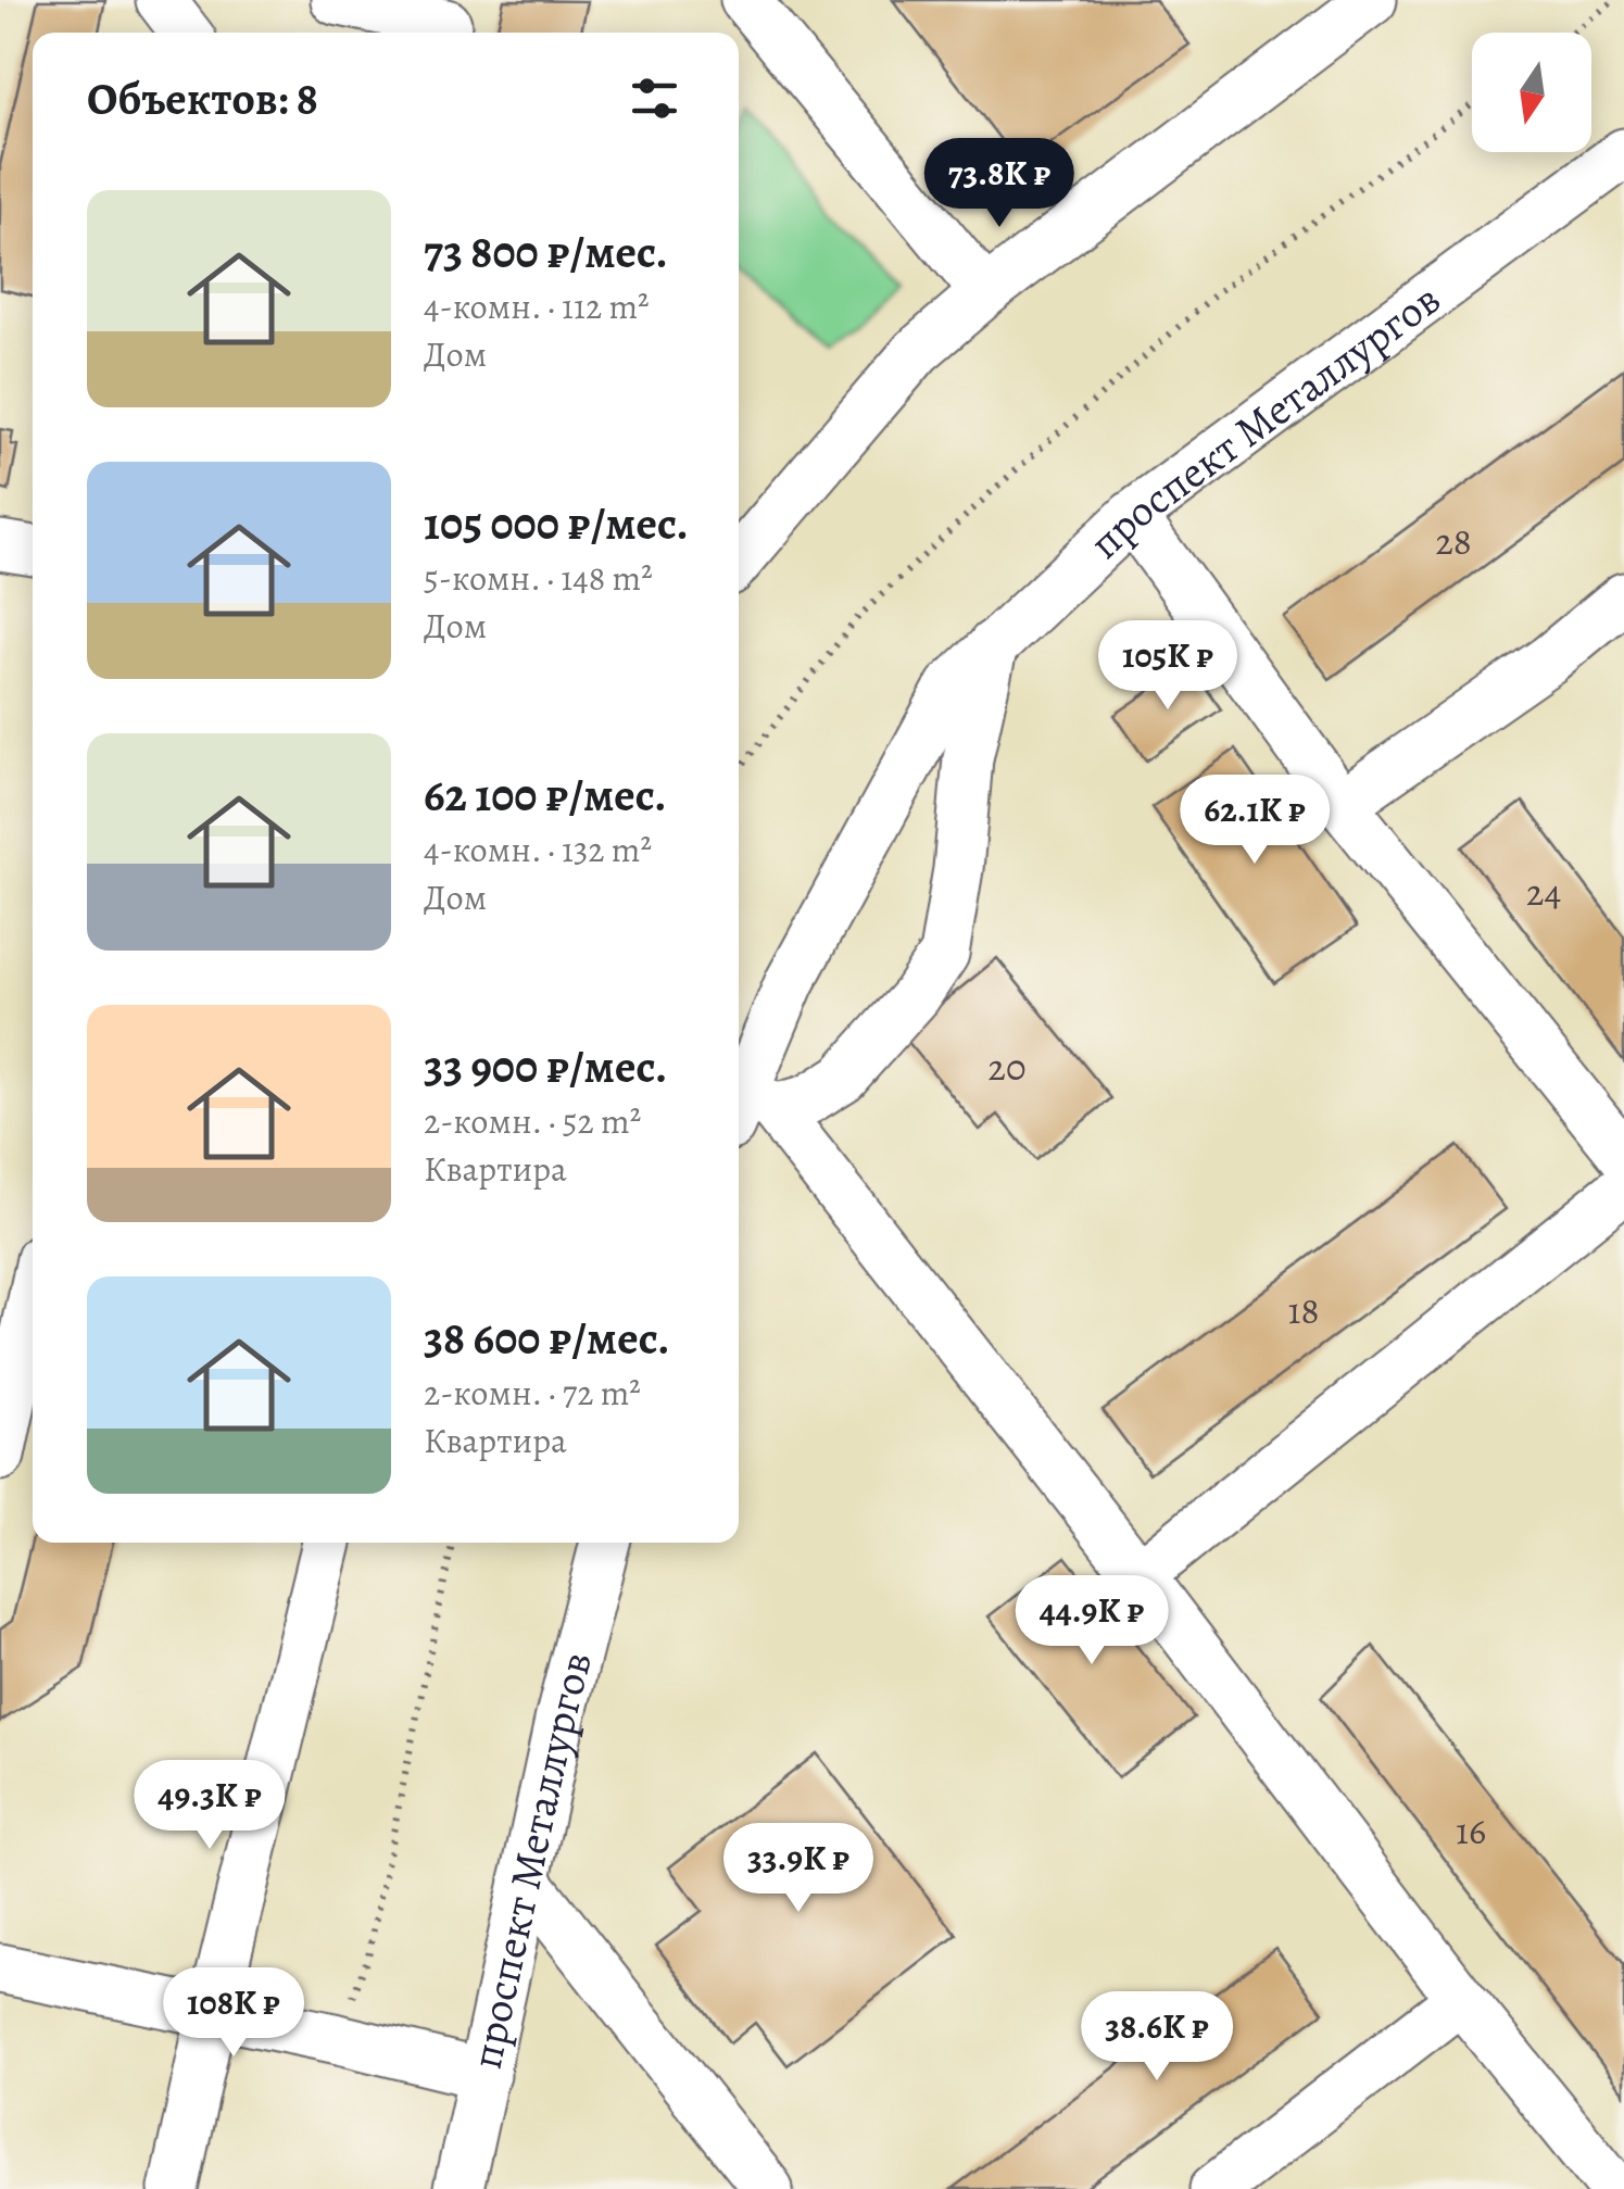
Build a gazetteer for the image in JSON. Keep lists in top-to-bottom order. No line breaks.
{"streets":{"street":["проспект Металлургов"]},"house_numbers":["28","24","20","18","16"],"north":"bottom","page":{"heading":"Объектов: 8","price":["73.8K ₽","105K ₽","62.1K ₽","44.9K ₽","49.3K ₽","33.9K ₽","108K ₽","38.6K ₽"],"list":[{"name":"73 800 ₽/мес.","note":"4-комн. · 112 m² · Дом"},{"name":"105 000 ₽/мес.","note":"5-комн. · 148 m² · Дом"},{"name":"62 100 ₽/мес.","note":"4-комн. · 132 m² · Дом"},{"name":"33 900 ₽/мес.","note":"2-комн. · 52 m² · Квартира"},{"name":"38 600 ₽/мес.","note":"2-комн. · 72 m² · Квартира"}]}}
